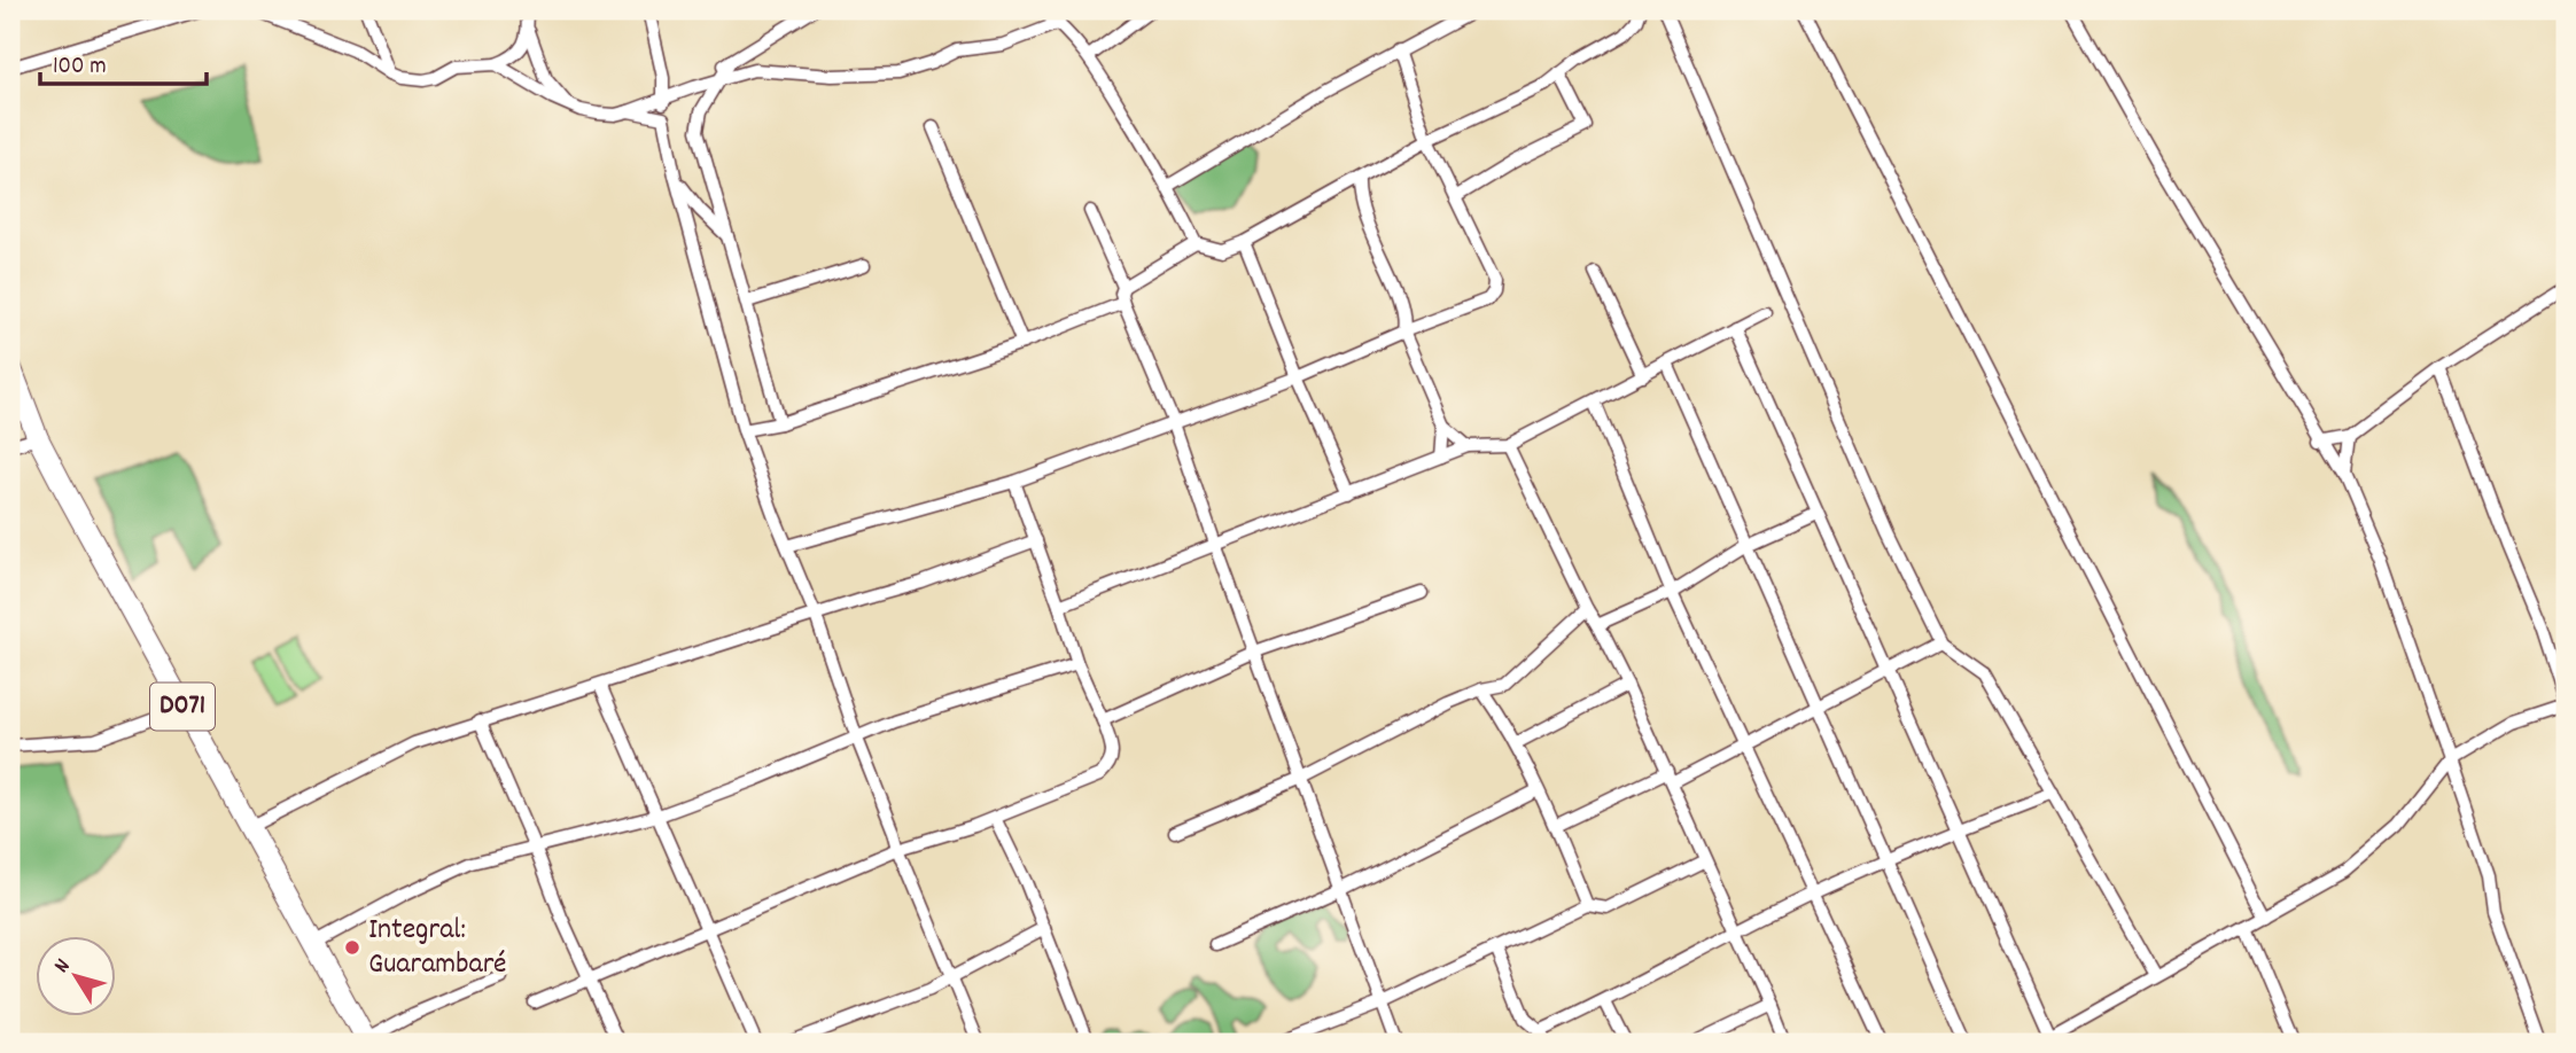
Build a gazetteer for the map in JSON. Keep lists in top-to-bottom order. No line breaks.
{"streets":{"main road":["D071"]},"places":["Integral: Guarambaré"],"scale_bar":"100 m","north":"top left"}
